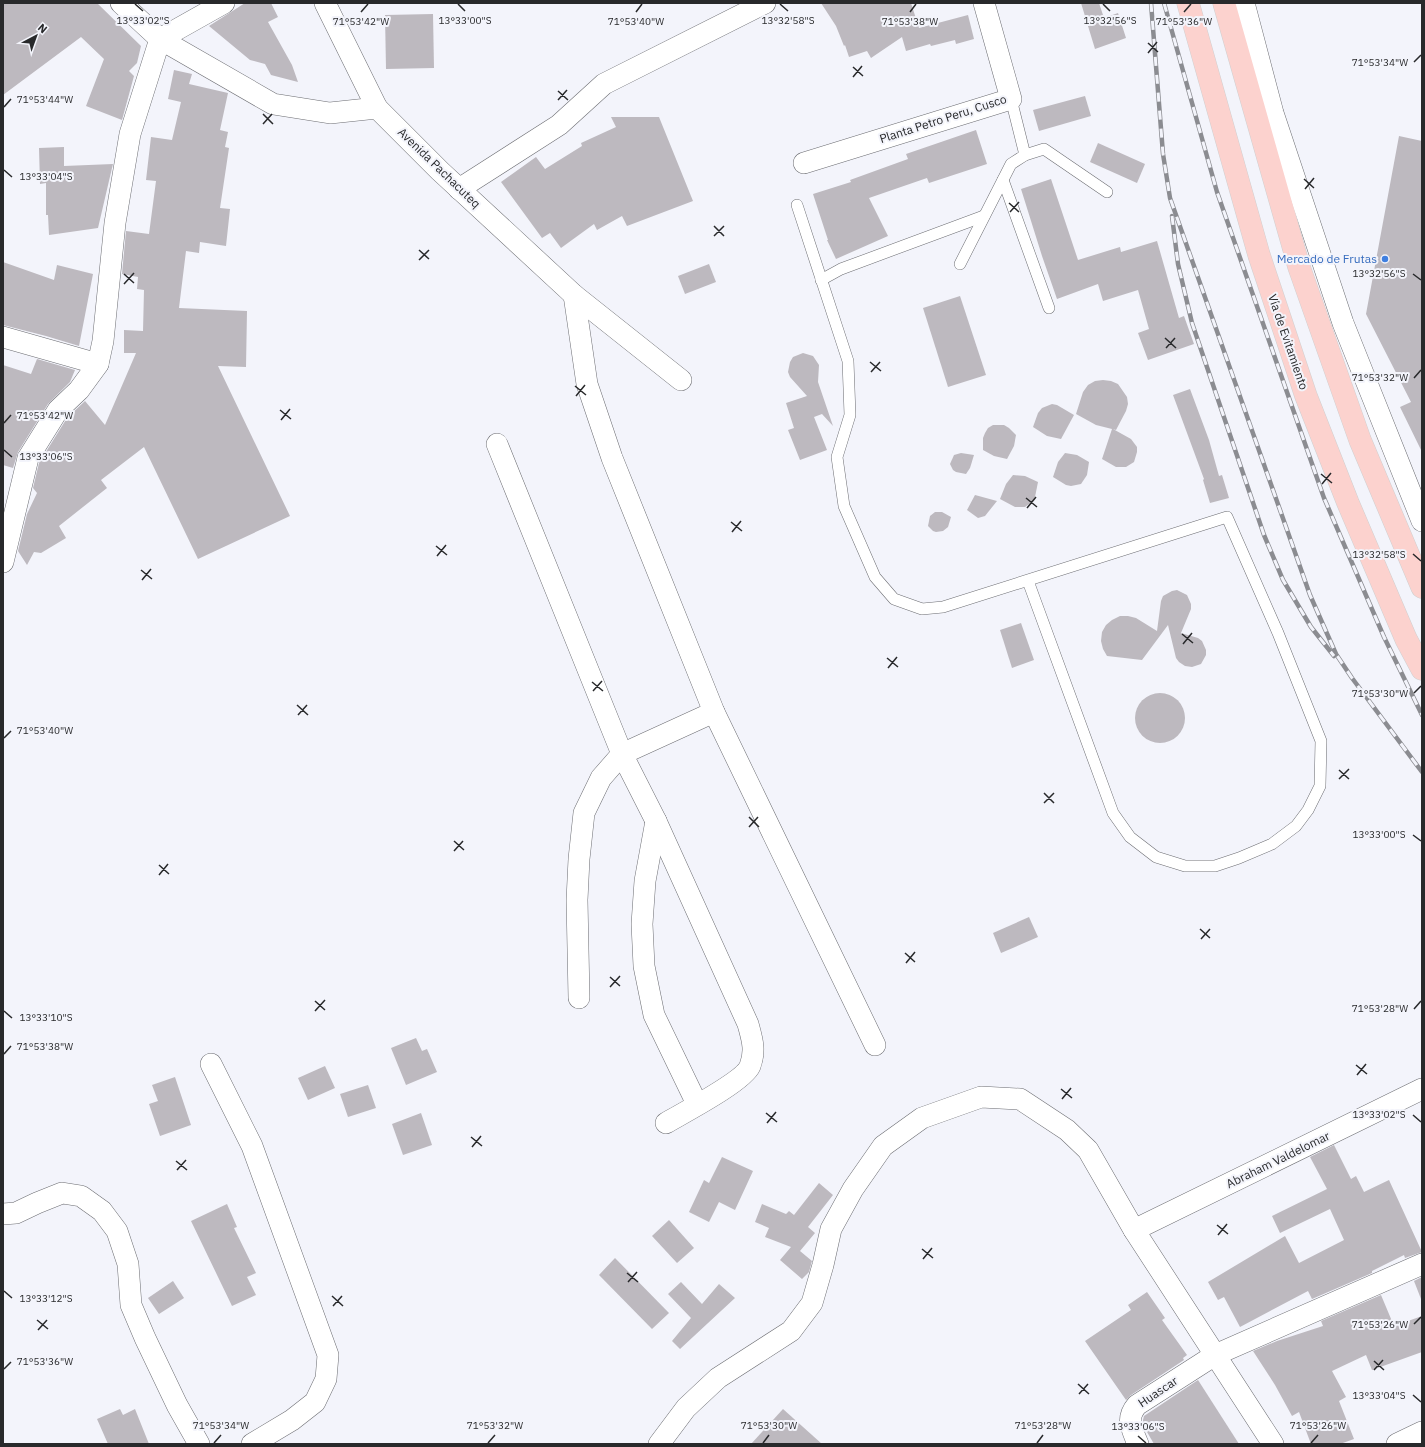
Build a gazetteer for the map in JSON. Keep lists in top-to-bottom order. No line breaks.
{"streets":{"highway":["Vía de Evitamiento"],"street":["Planta Petro Peru, Cusco","Avenida Pachacuteq","Abraham Valdelomar","Huascar"]},"places":["Mercado de Frutas"],"north":"top right","coordinates":["13°33'02\"S","13°33'00\"S","13°32'58\"S","13°32'56\"S","71°53'40\"W","71°53'38\"W","71°53'42\"W","71°53'36\"W","71°53'34\"W","71°53'44\"W","13°33'04\"S","71°53'32\"W","13°33'06\"S","71°53'30\"W","71°53'28\"W","13°33'10\"S","13°33'12\"S","71°53'26\"W"]}
